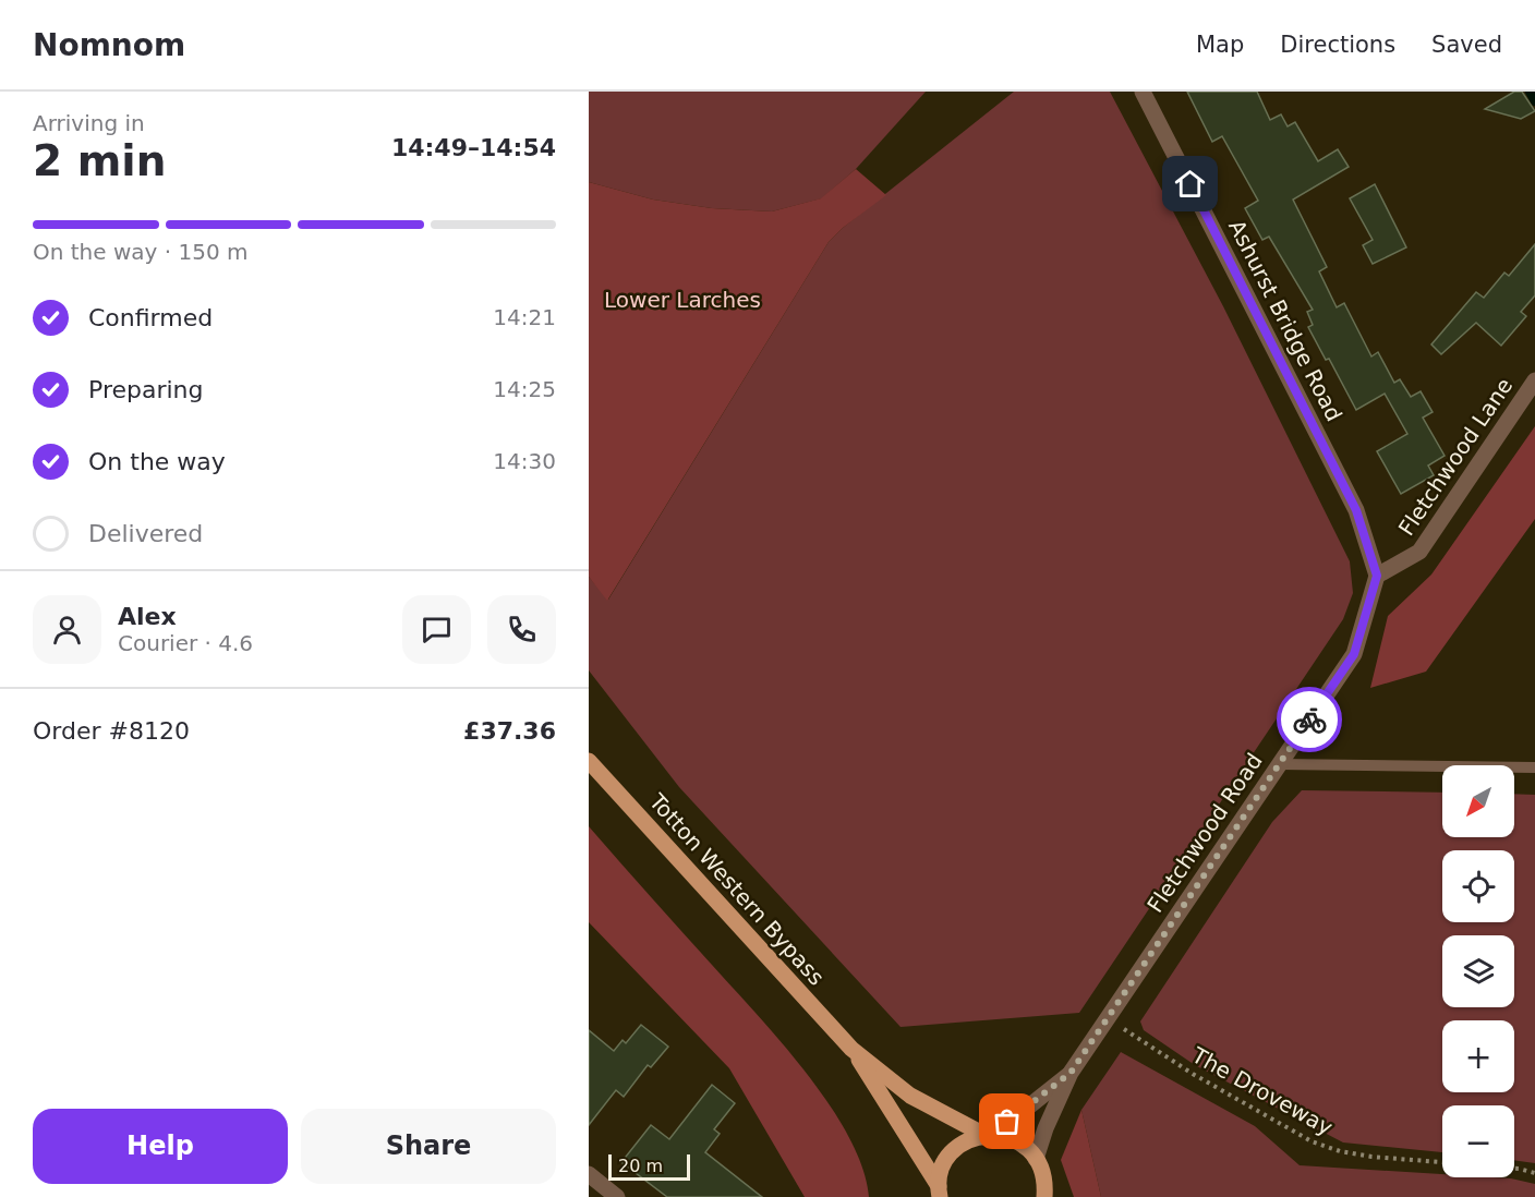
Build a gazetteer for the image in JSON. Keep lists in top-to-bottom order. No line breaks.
{"streets":{"main road":["Totton Western Bypass"],"street":["Ashurst Bridge Road","Fletchwood Lane","Fletchwood Road"],"path":["The Droveway"]},"crossings":[["Ashurst Bridge Road","Fletchwood Lane"],["Ashurst Bridge Road","Fletchwood Road"],["Fletchwood Lane","Fletchwood Road"],["Fletchwood Road","Totton Western Bypass"],["Fletchwood Road","The Droveway"]],"parks":["Lower Larches"],"scale_bar":"20 m","north":"bottom left","page":{"header":"Nomnom","nav":["Map","Directions","Saved"],"heading":["2 min","Arriving in","14:49–14:54"],"panel":["Alex","Courier · 4.6","Order #8120","£37.36"],"bar":"On the way · 150 m","list":[["Confirmed","14:21"],["Preparing","14:25"],["On the way","14:30"],"Delivered"],"map_buttons":["+","−"],"buttons":["Help","Share"],"scale":"20 m"}}
